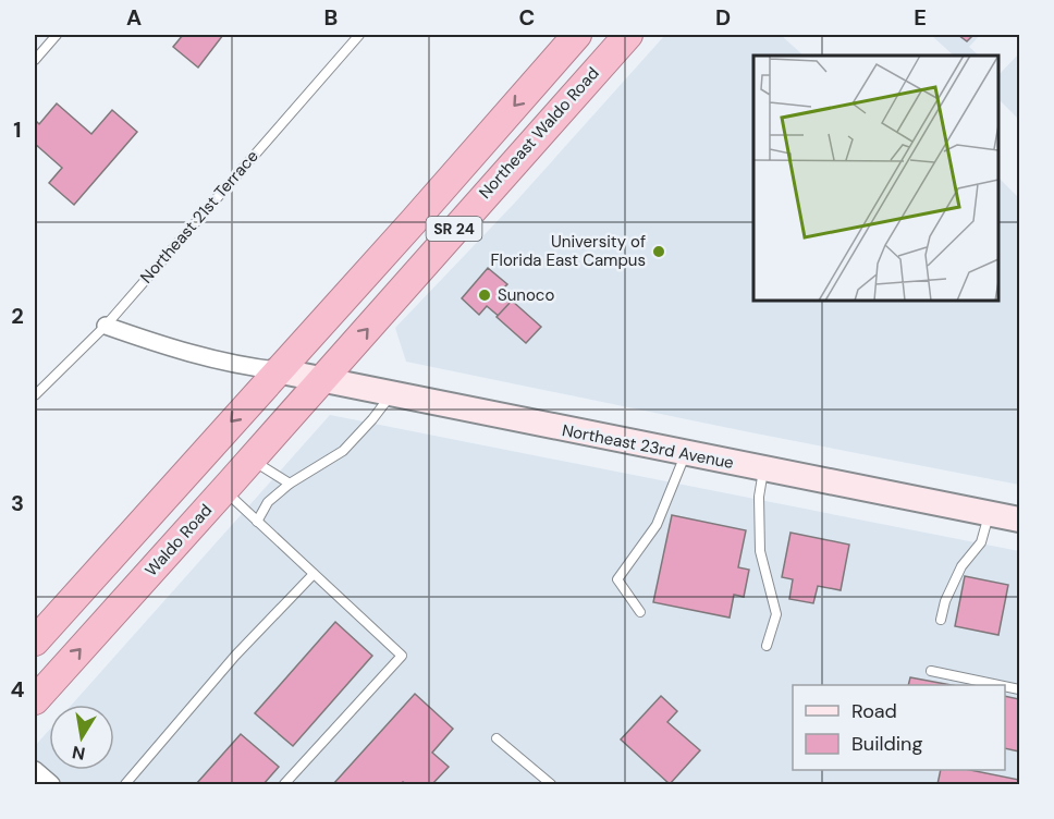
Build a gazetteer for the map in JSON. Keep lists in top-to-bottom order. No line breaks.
{"streets":{"highway":["Northeast Waldo Road","SR 24","Waldo Road"],"main road":["Northeast 23rd Avenue"],"lane":["Northeast 21st Terrace"]},"crossings":[["Northeast Waldo Road","Northeast 23rd Avenue"],["Northeast Waldo Road","Waldo Road"],["SR 24","Northeast 23rd Avenue"],["Northeast 23rd Avenue","Waldo Road"]],"places":["University of Florida East Campus","Sunoco"],"legend":["Road","Building"],"north":"bottom","grid":{"columns":["A","B","C","D","E"],"rows":["1","2","3","4"]}}
